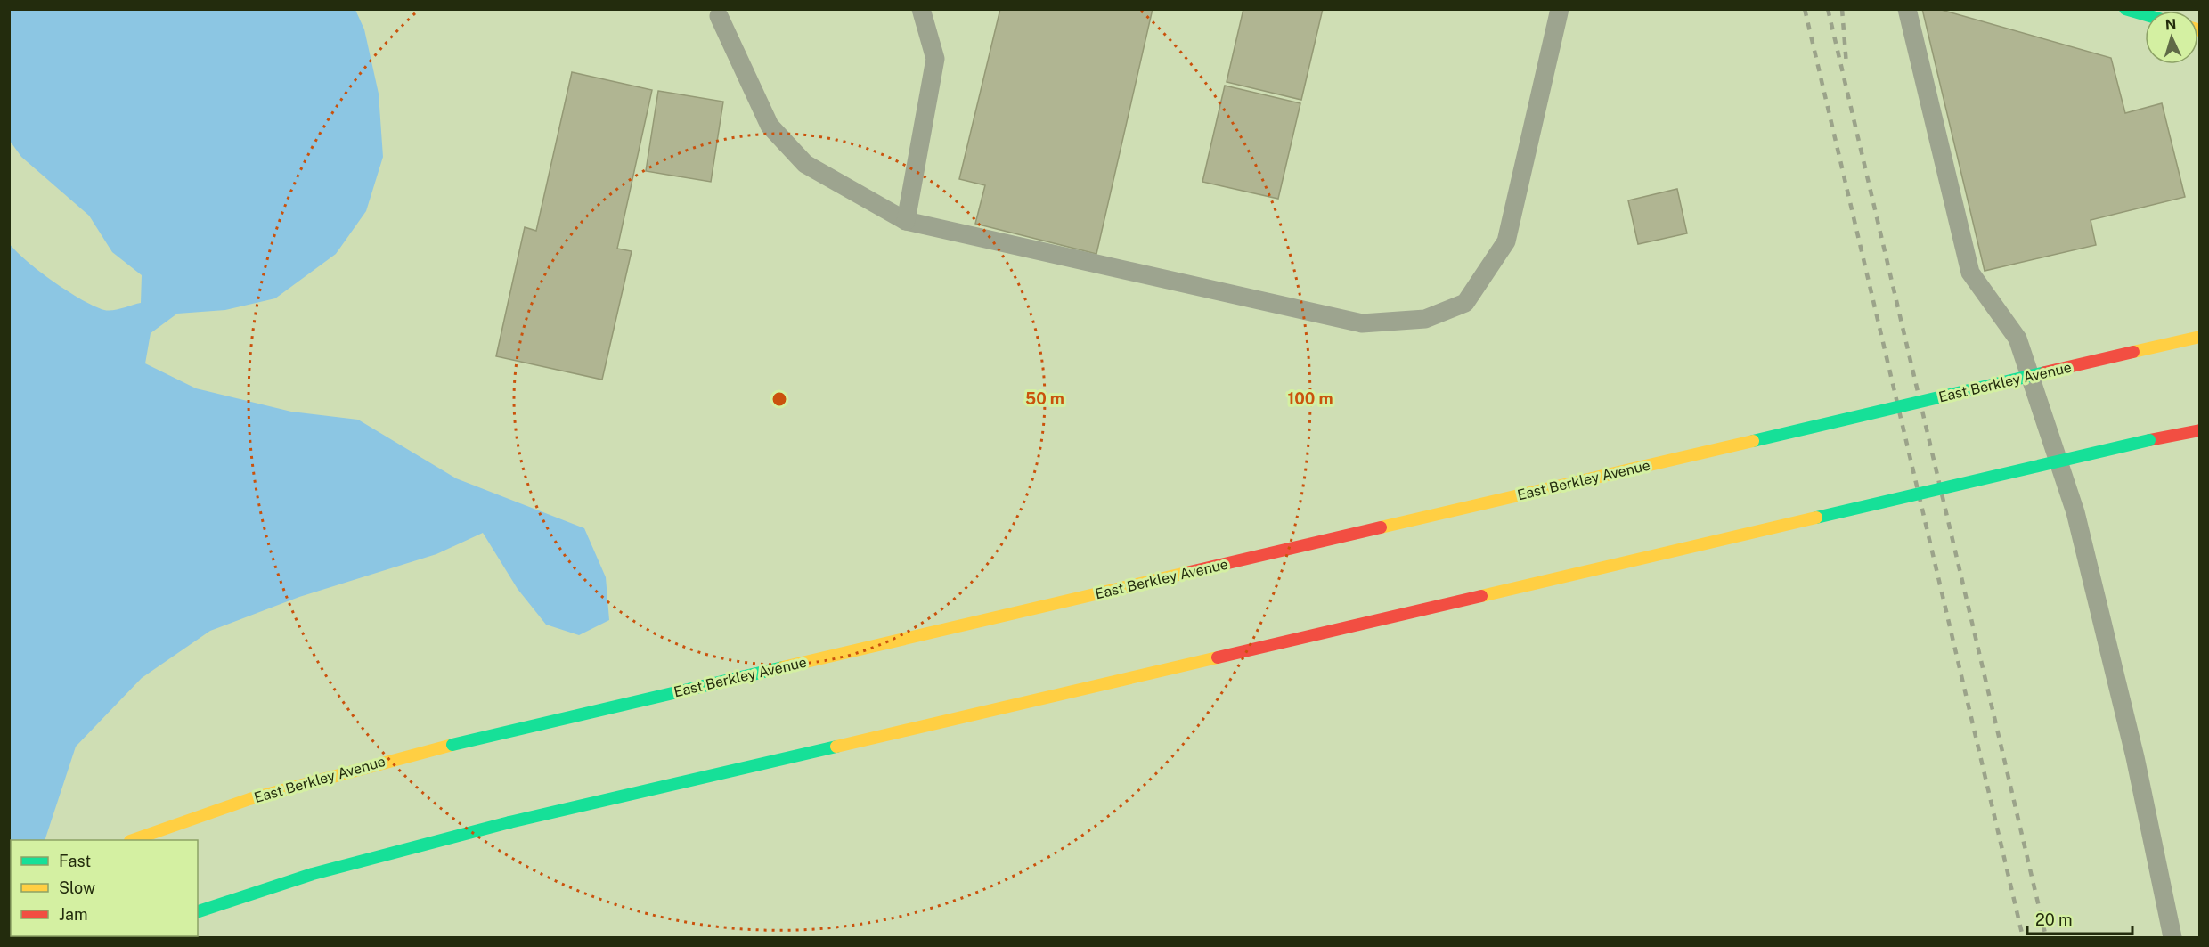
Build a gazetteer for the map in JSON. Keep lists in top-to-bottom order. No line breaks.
{"streets":{"main road":["East Berkley Avenue"]},"legend":["Fast","Slow","Jam"],"scale_bar":"20 m","north":"top","rings":["50 m","100 m"]}
